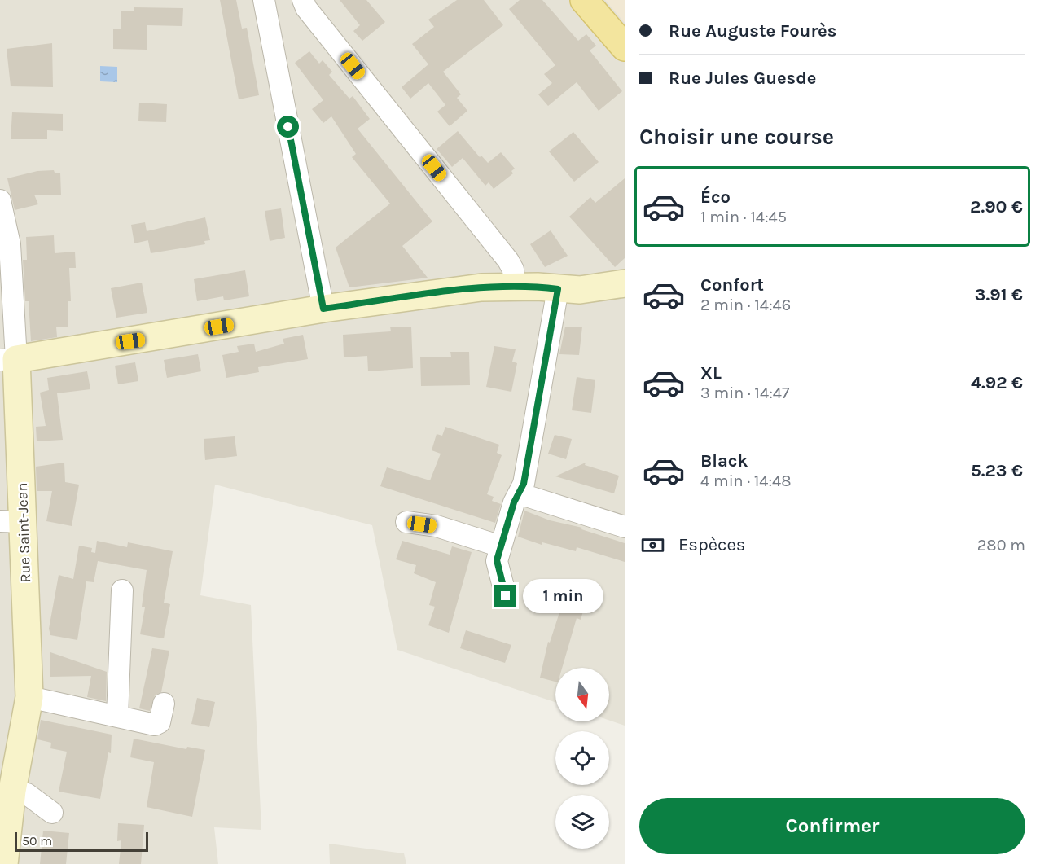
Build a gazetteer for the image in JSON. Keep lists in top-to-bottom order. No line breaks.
{"streets":{"street":["Rue Saint-Jean"]},"scale_bar":"50 m","north":"bottom","page":{"banner":["Rue Auguste Fourès","Rue Jules Guesde"],"heading":"Choisir une course","list":[{"name":"Éco","note":"1 min · 14:45","value":"2.90 €"},{"name":"Confort","note":"2 min · 14:46","value":"3.91 €"},{"name":"XL","note":"3 min · 14:47","value":"4.92 €"},{"name":"Black","note":"4 min · 14:48","value":"5.23 €"}],"pay":["Espèces","280 m"],"bubble":"1 min","buttons":"Confirmer","scale":"50 m"}}
